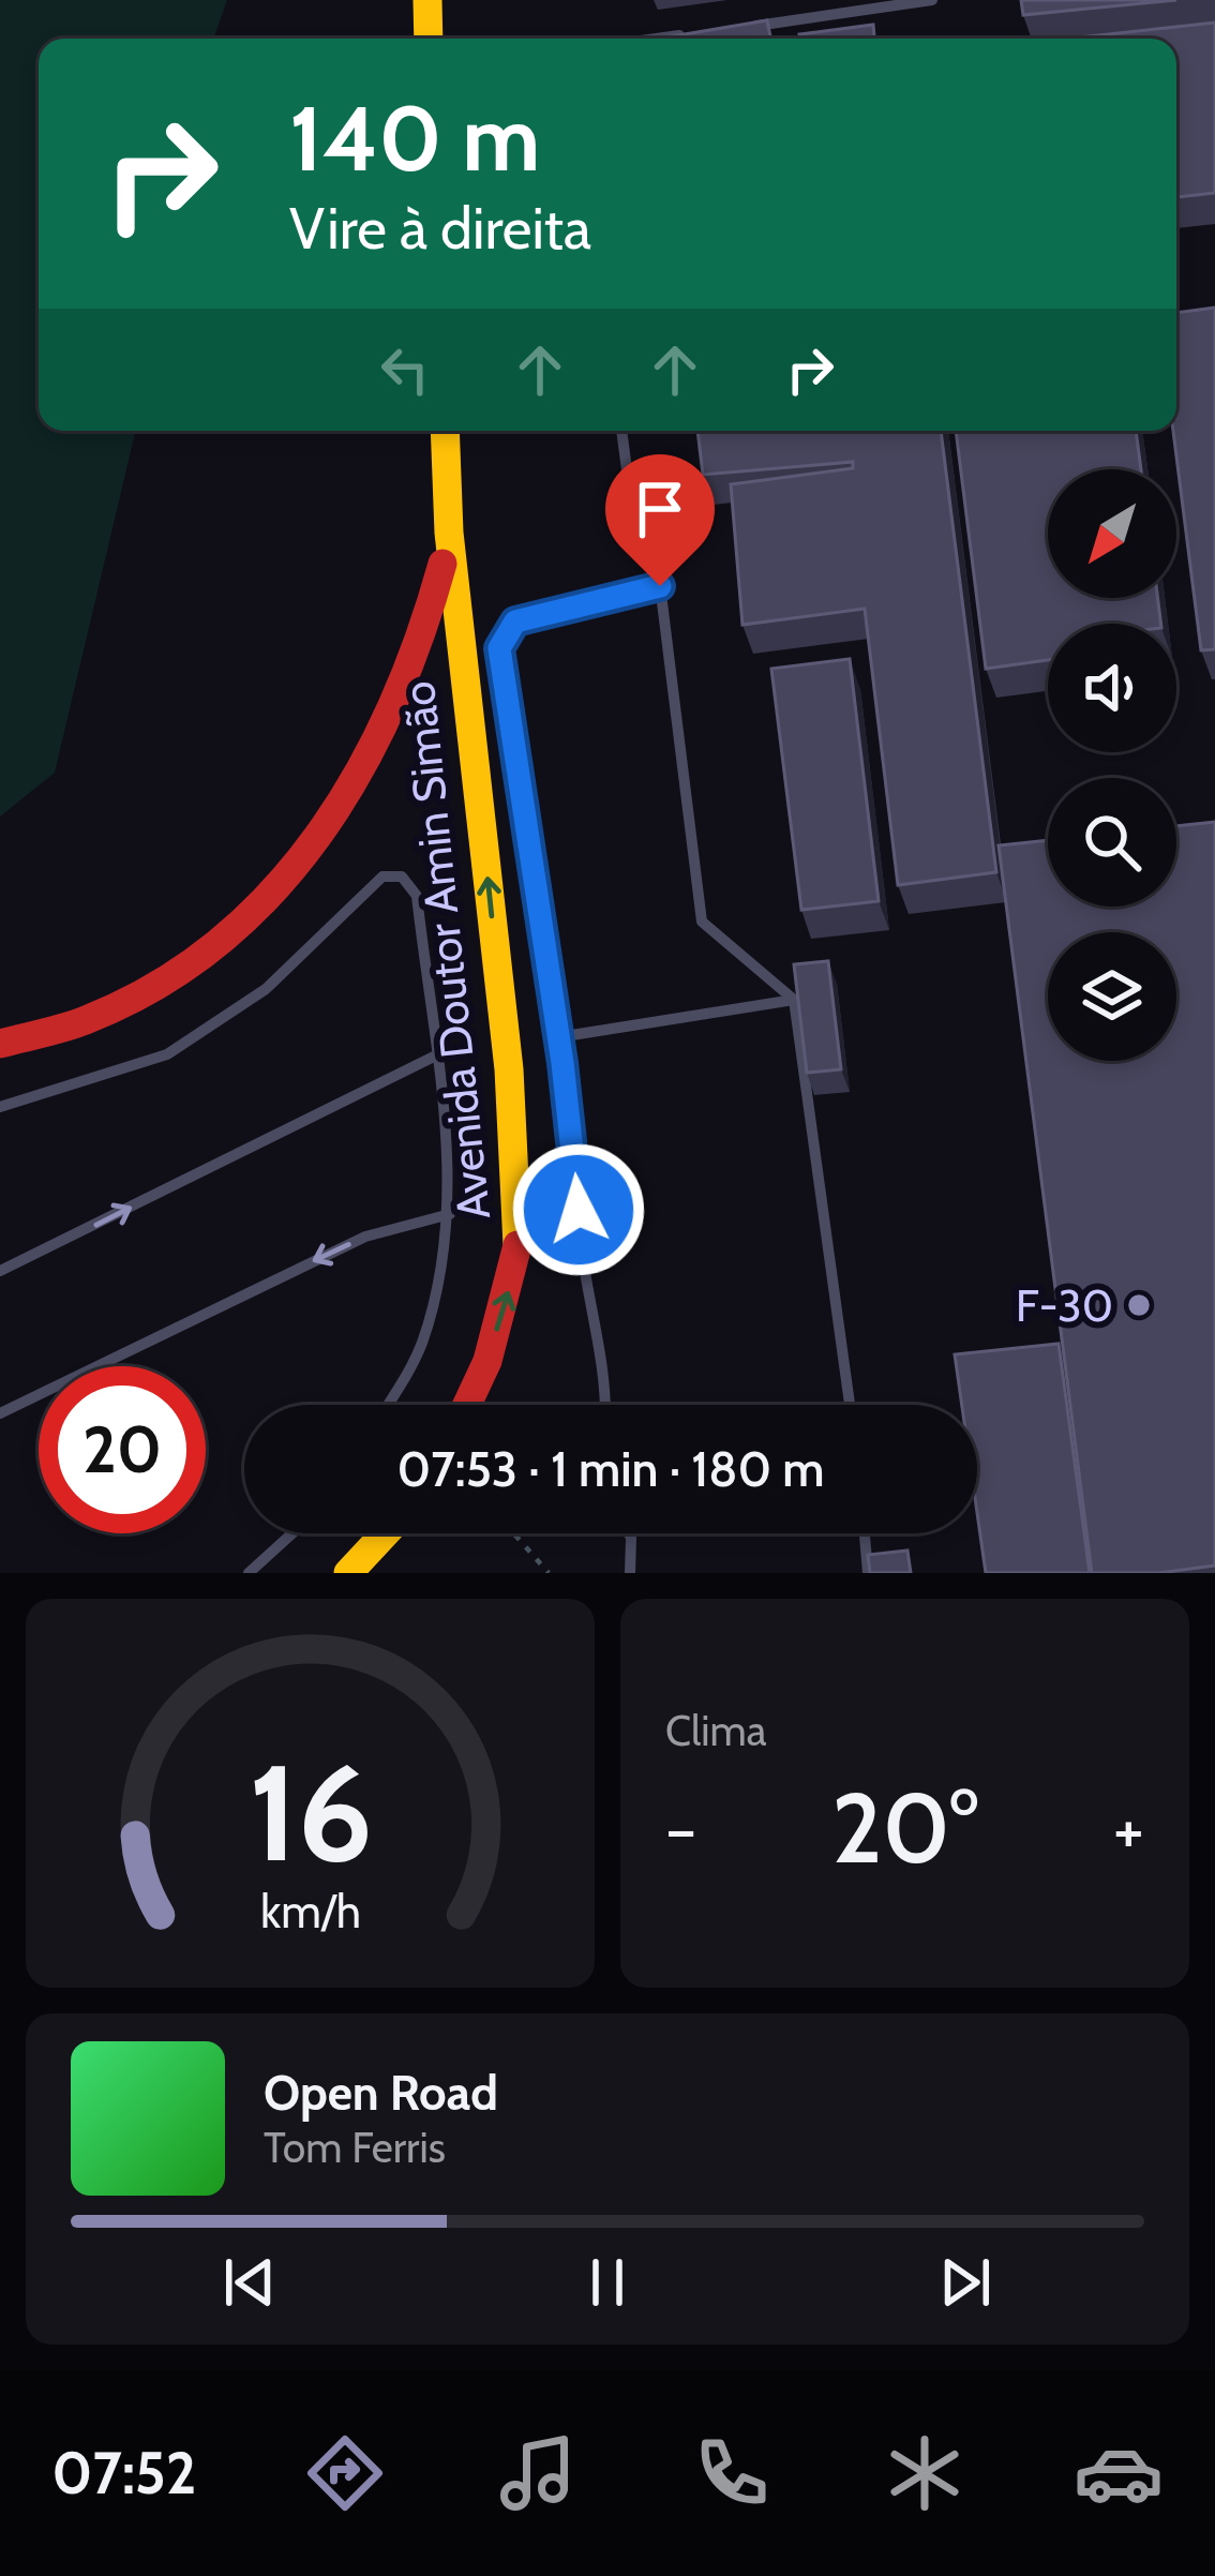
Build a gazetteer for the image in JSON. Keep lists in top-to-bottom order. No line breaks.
{"streets":{"street":["Avenida Doutor Amin Simão"]},"one_way":["Avenida Doutor Amin Simão"],"places":["F-30"],"north":"bottom left","page":{"turn":["140 m","Vire à direita"],"limit":"20","trip":"07:53 · 1 min · 180 m","tile":"Clima","heat":["−","20°","+"],"song":["Open Road","Tom Ferris"],"tabs":"07:52","gauge":["16","km/h"]}}
